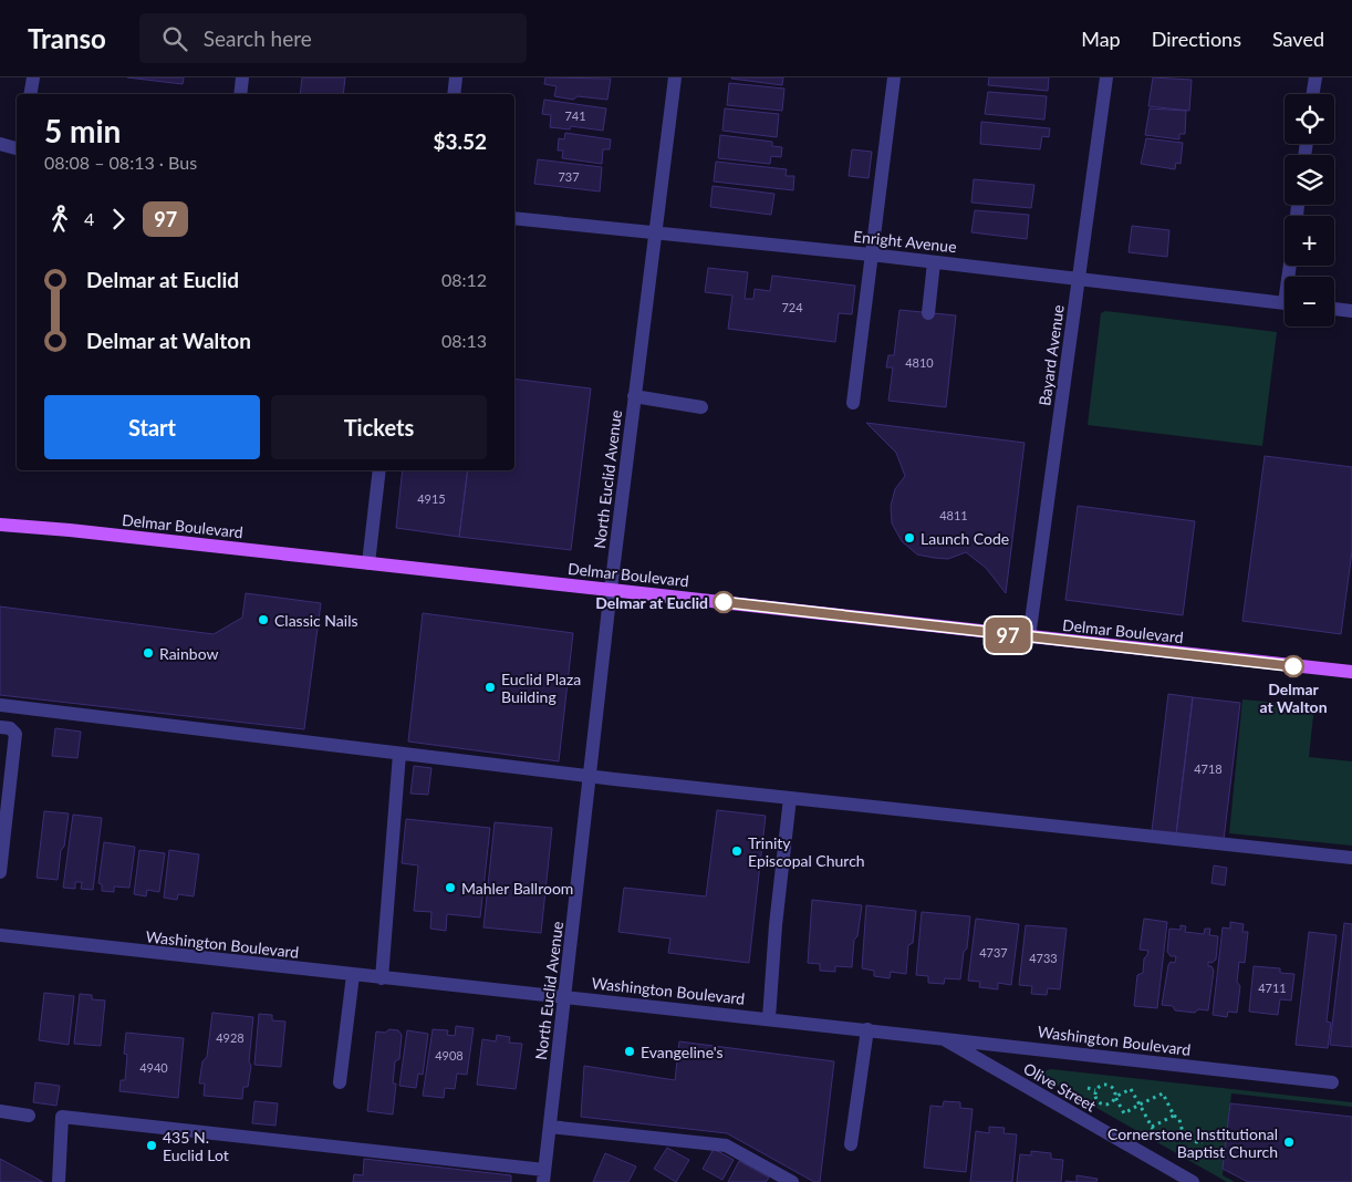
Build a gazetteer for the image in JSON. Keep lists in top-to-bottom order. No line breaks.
{"streets":{"main road":["Delmar Boulevard"],"street":["Enright Avenue","Bayard Avenue","North Euclid Avenue","Washington Boulevard","Olive Street"]},"crossings":[["Enright Avenue","Bayard Avenue"],["Enright Avenue","North Euclid Avenue"],["Bayard Avenue","Delmar Boulevard"],["North Euclid Avenue","Delmar Boulevard"],["North Euclid Avenue","Washington Boulevard"],["Washington Boulevard","Olive Street"]],"places":["Launch Code","Delmar at Euclid","Classic Nails","Rainbow","Delmar at Walton","Euclid Plaza Building","Trinity Episcopal Church","Mahler Ballroom","Evangeline's","Cornerstone Institutional Baptist Church","435 N. Euclid Lot"],"lines":["bus line 97"],"house_numbers":["741","737","724","4810","4915","4811","4718","4737","4733","4711","4928","4908","4940"],"page":{"header":"Transo","search":"Search here","nav":["Map","Directions","Saved"],"on_map":"97","map_buttons":["+","−"],"heading":["5 min","08:08 – 08:13 · Bus","$3.52"],"legs":["4","97"],"list":[{"name":"Delmar at Euclid","value":"08:12"},{"name":"Delmar at Walton","value":"08:13"}],"buttons":["Start","Tickets"]}}
